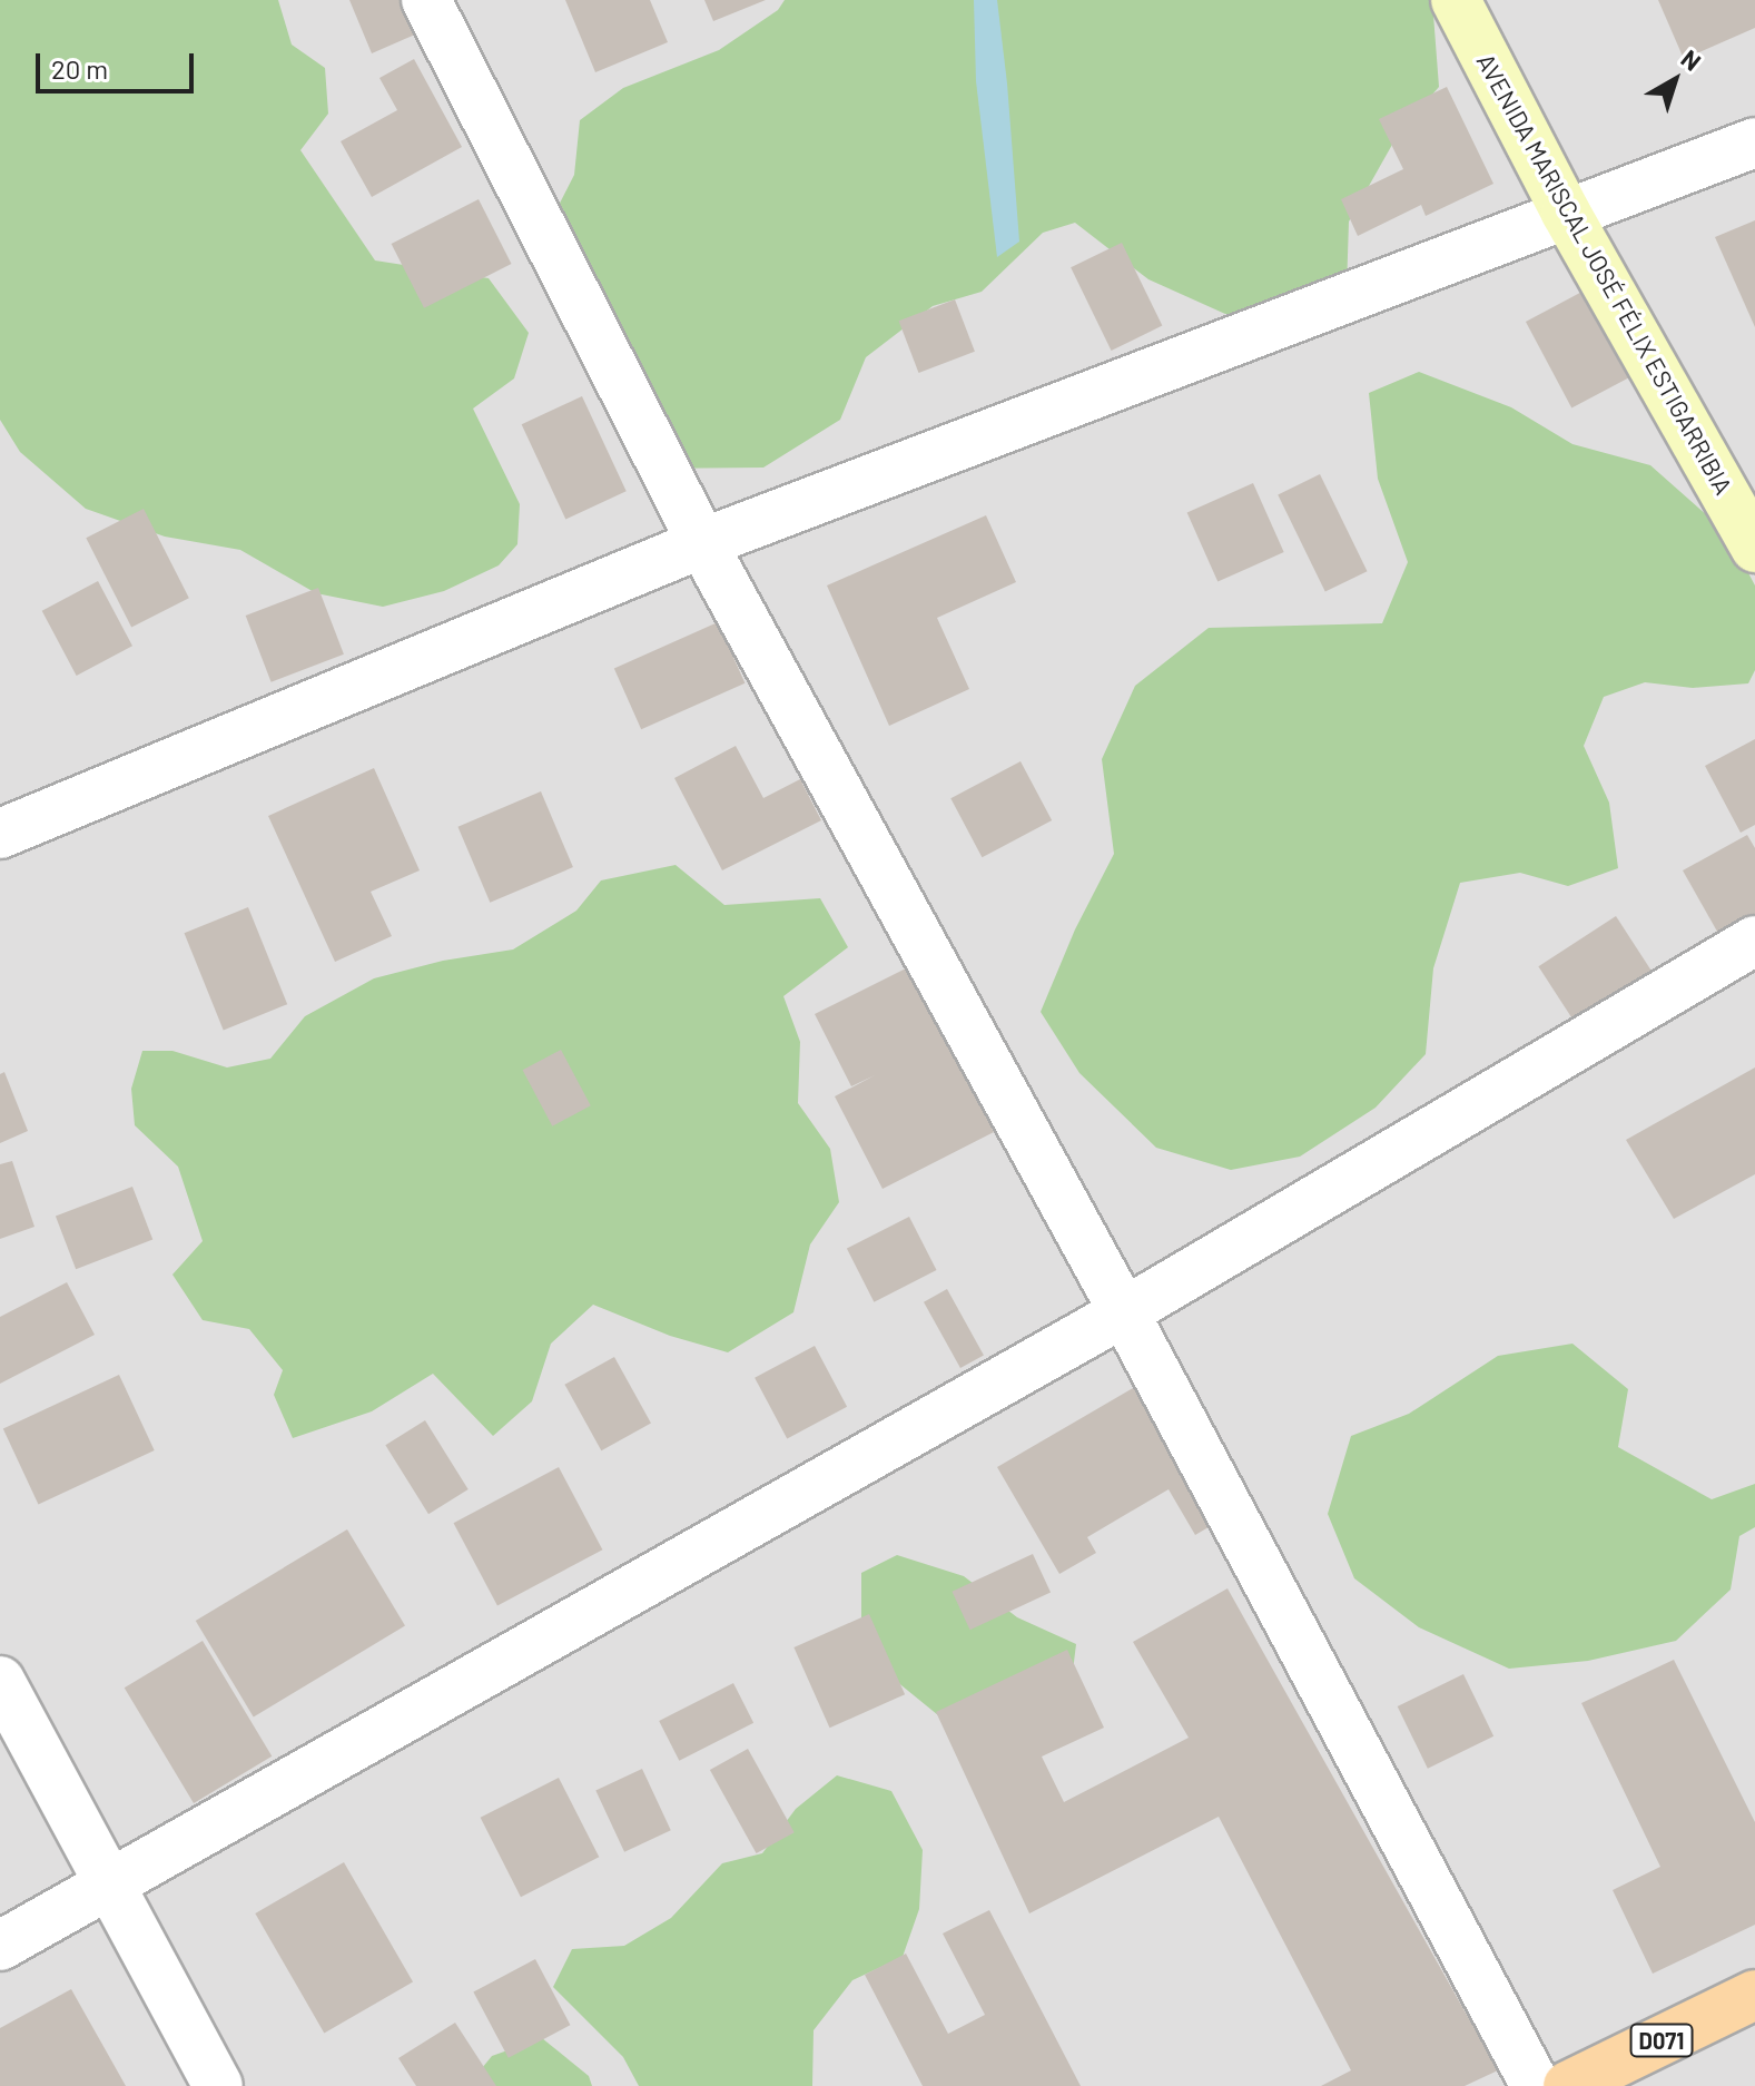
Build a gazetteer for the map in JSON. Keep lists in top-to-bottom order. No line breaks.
{"streets":{"main road":["AVENIDA MARISCAL JOSÉ FÉLIX ESTIGARRIBIA","D071"]},"scale_bar":"20 m","north":"top right"}
